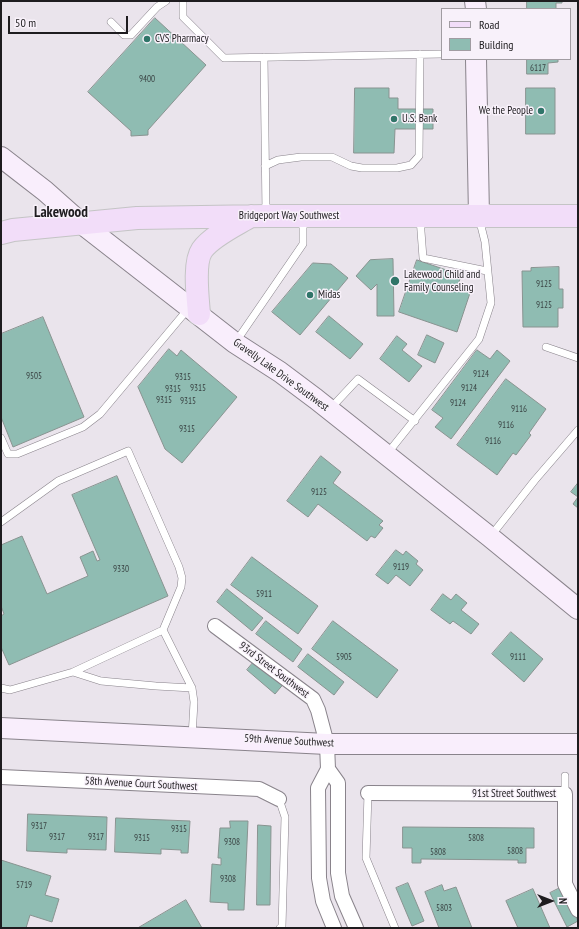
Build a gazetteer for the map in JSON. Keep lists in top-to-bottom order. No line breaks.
{"streets":{"main road":["Bridgeport Way Southwest"],"street":["Gravelly Lake Drive Southwest","93rd Street Southwest","59th Avenue Southwest","58th Avenue Court Southwest","91st Street Southwest"]},"crossings":[["Bridgeport Way Southwest","Gravelly Lake Drive Southwest"],["93rd Street Southwest","59th Avenue Southwest"]],"districts":["Lakewood"],"places":["CVS Pharmacy","We the People","U.S. Bank","Lakewood Child and Family Counseling","Midas"],"house_numbers":["6117","9400","9125","9125","9124","9505","9315","9315","9124","9315","9315","9315","9124","9116","9116","9315","9116","9125","9119","9330","5911","5905","9111","9317","9315","9317","9317","9315","5808","9308","5808","5808","9308","5719","5803"],"legend":["Road","Building"],"scale_bar":"50 m","north":"right"}
